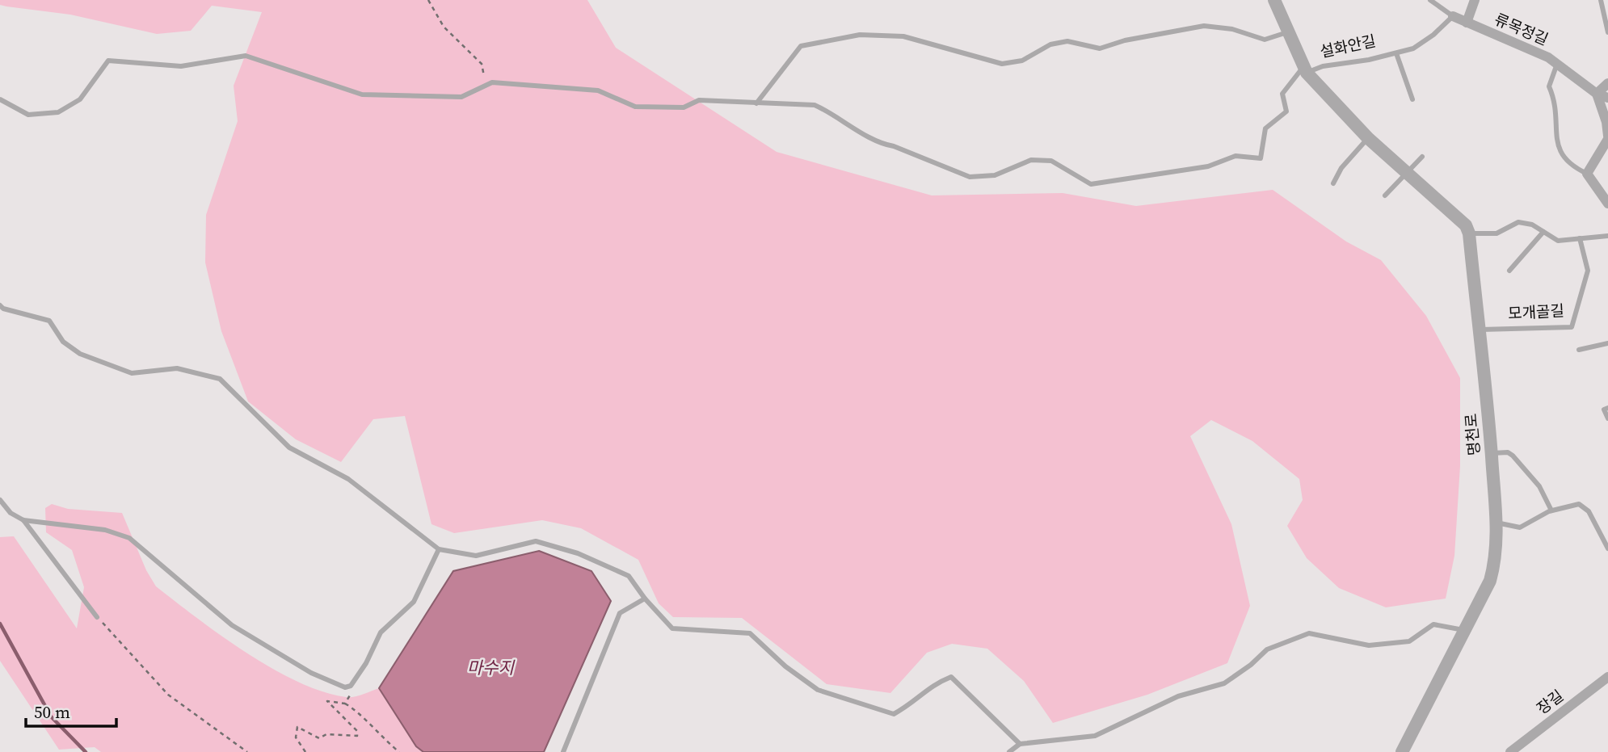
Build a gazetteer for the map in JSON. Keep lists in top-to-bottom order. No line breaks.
{"streets":{"street":["류목정길","명천로","장길"],"lane":["설화안길","모개골길"]},"crossings":[["류목정길","설화안길"],["모개골길","명천로"]],"water":["마수지"],"scale_bar":"50 m"}
